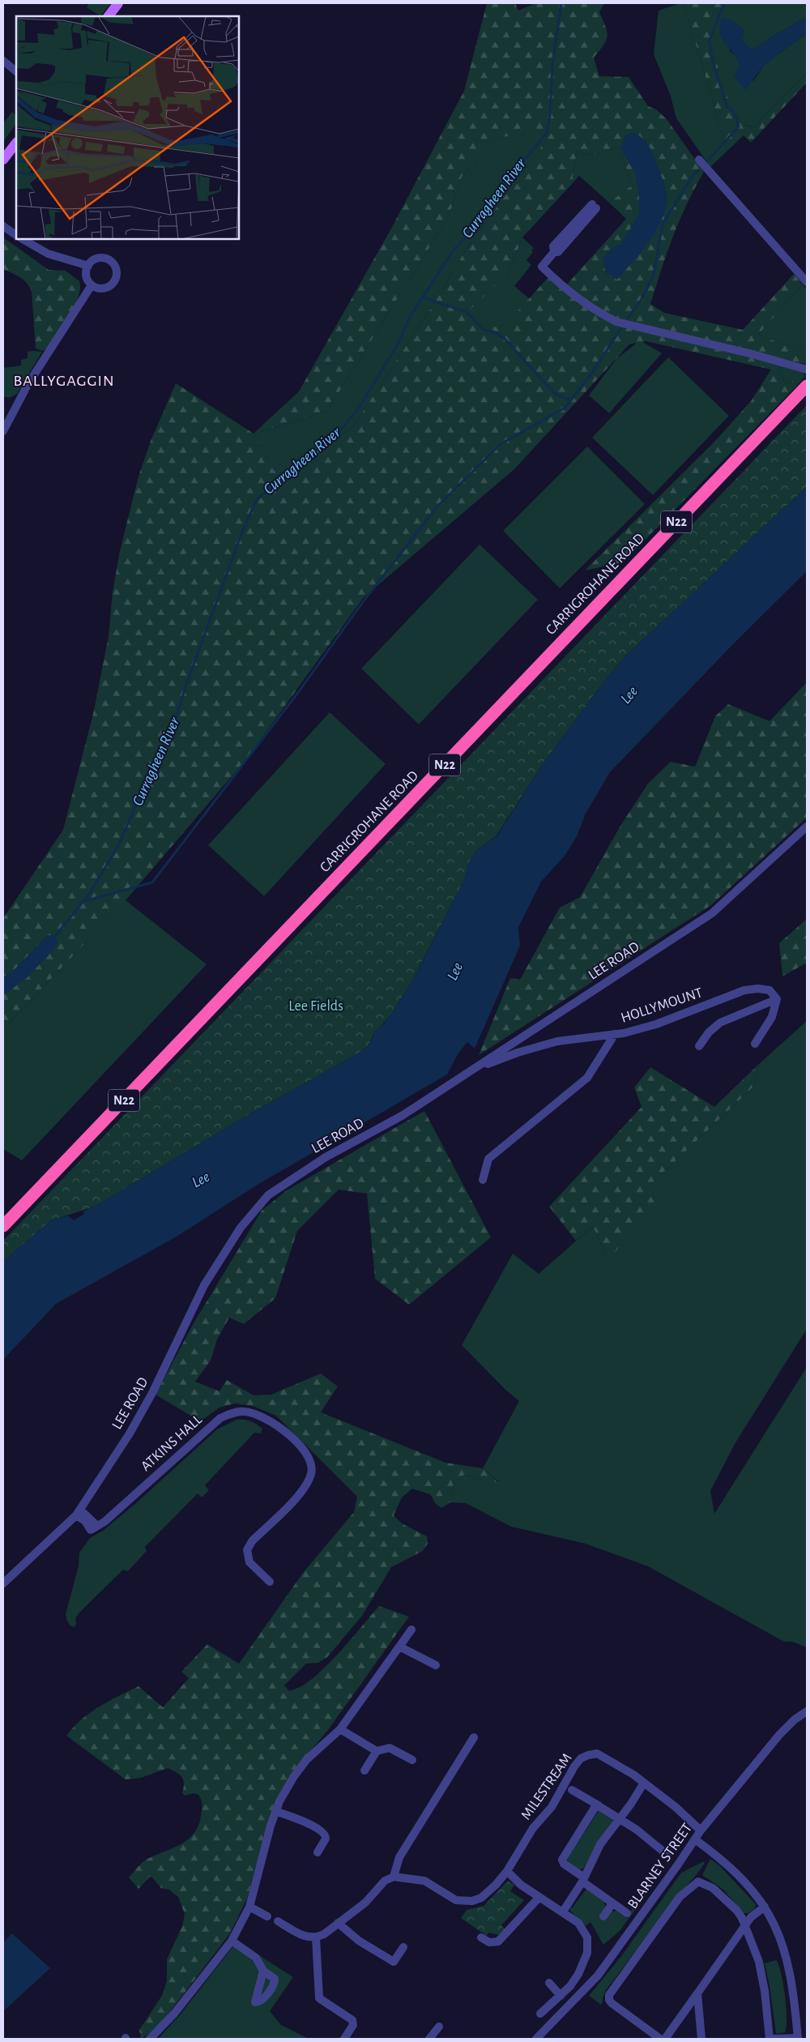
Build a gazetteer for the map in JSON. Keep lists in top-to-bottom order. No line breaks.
{"streets":{"highway":["N22","CARRIGROHANE ROAD"],"street":["LEE ROAD","HOLLYMOUNT","ATKINS HALL","MILESTREAM","BLARNEY STREET"]},"crossings":[["LEE ROAD","HOLLYMOUNT"],["LEE ROAD","ATKINS HALL"],["MILESTREAM","BLARNEY STREET"]],"districts":["BALLYGAGGIN"],"water":["Curragheen River","Lee"],"parks":["Lee Fields"]}
